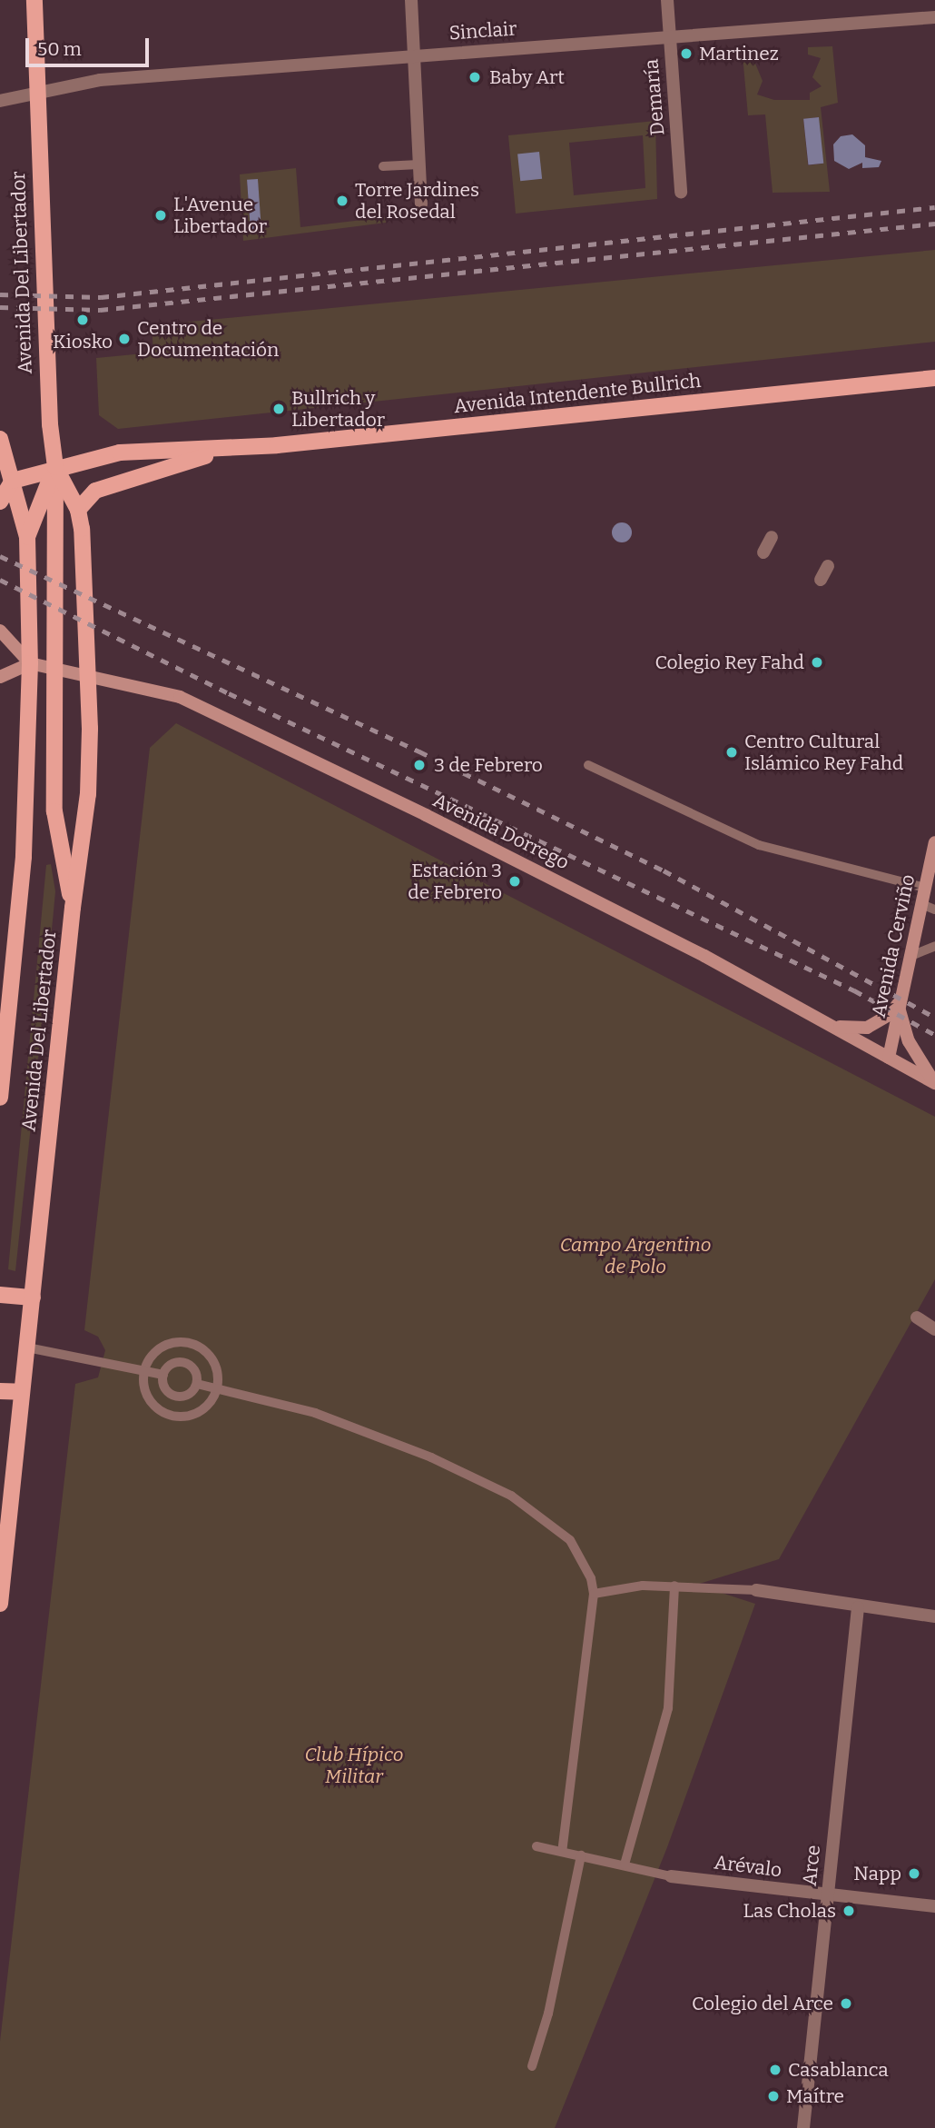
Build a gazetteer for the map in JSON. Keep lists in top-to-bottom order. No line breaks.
{"streets":{"main road":["Avenida Del Libertador","Avenida Intendente Bullrich","Avenida Dorrego","Avenida Cerviño"],"street":["Sinclair","Demaría","Arce","Arévalo"]},"crossings":[["Sinclair","Demaría"],["Sinclair","Avenida Del Libertador"],["Avenida Del Libertador","Avenida Intendente Bullrich"],["Avenida Del Libertador","Avenida Dorrego"],["Avenida Dorrego","Avenida Cerviño"],["Arce","Arévalo"]],"parks":["Campo Argentino de Polo","Club Hípico Militar"],"places":["Martinez","Baby Art","Torre Jardines del Rosedal","L'Avenue Libertador","Kiosko","Centro de Documentación","Bullrich y Libertador","Colegio Rey Fahd","Centro Cultural Islámico Rey Fahd","3 de Febrero","Estación 3 de Febrero","Napp","Las Cholas","Colegio del Arce","Casablanca","Maítre"],"scale_bar":"50 m"}
